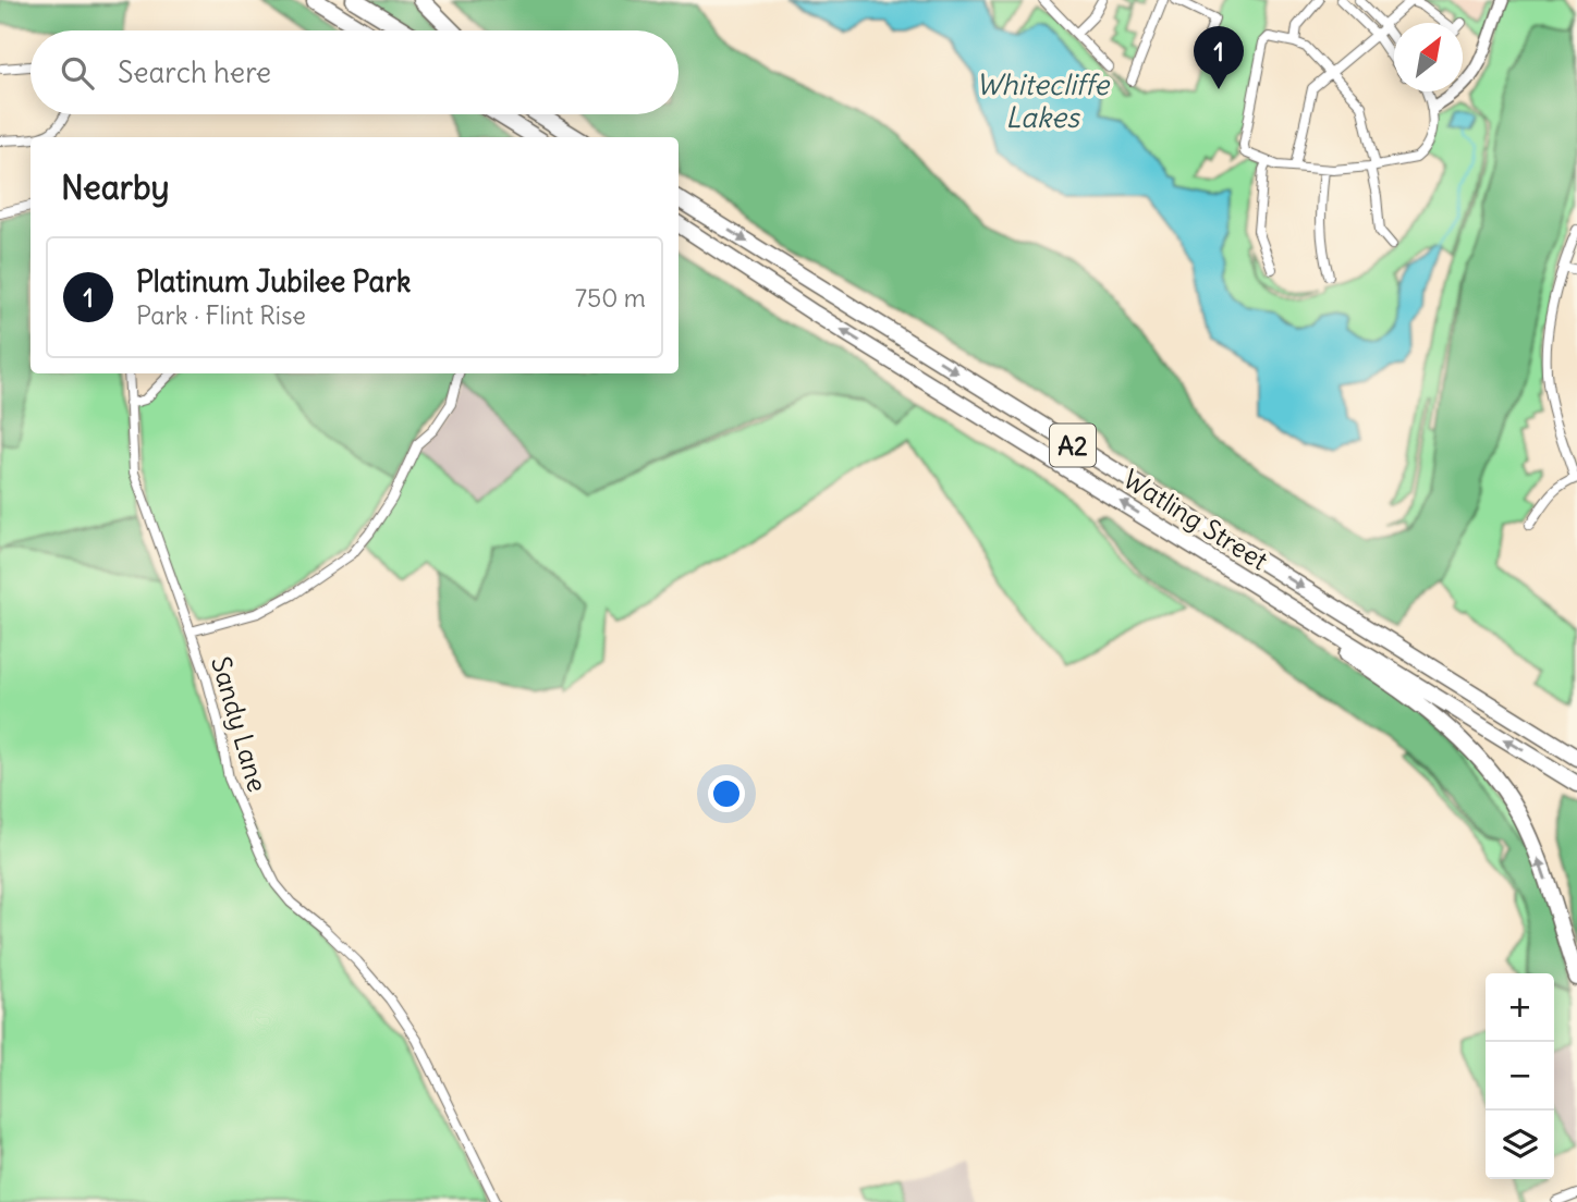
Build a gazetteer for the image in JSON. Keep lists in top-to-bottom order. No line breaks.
{"streets":{"highway":["A2","Watling Street"],"street":["Sandy Lane"]},"water":["Whitecliffe Lakes"],"north":"top right","page":{"pins":"1","search":"Search here","heading":"Nearby","list":[{"mark":"1","name":"Platinum Jubilee Park","note":"Park · Flint Rise","value":"750 m"}],"map_buttons":["+","−"]}}
